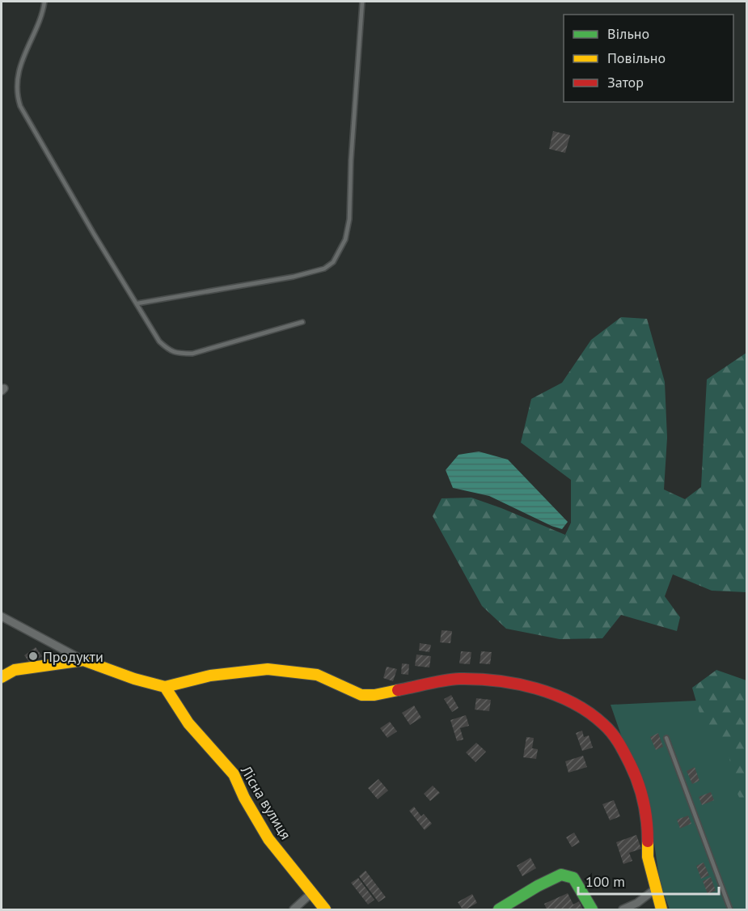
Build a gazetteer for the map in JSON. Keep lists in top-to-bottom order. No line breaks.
{"streets":{"street":["Лісна вулиця"]},"places":["Продукти"],"legend":["Вільно","Повільно","Затор"],"scale_bar":"100 m"}
